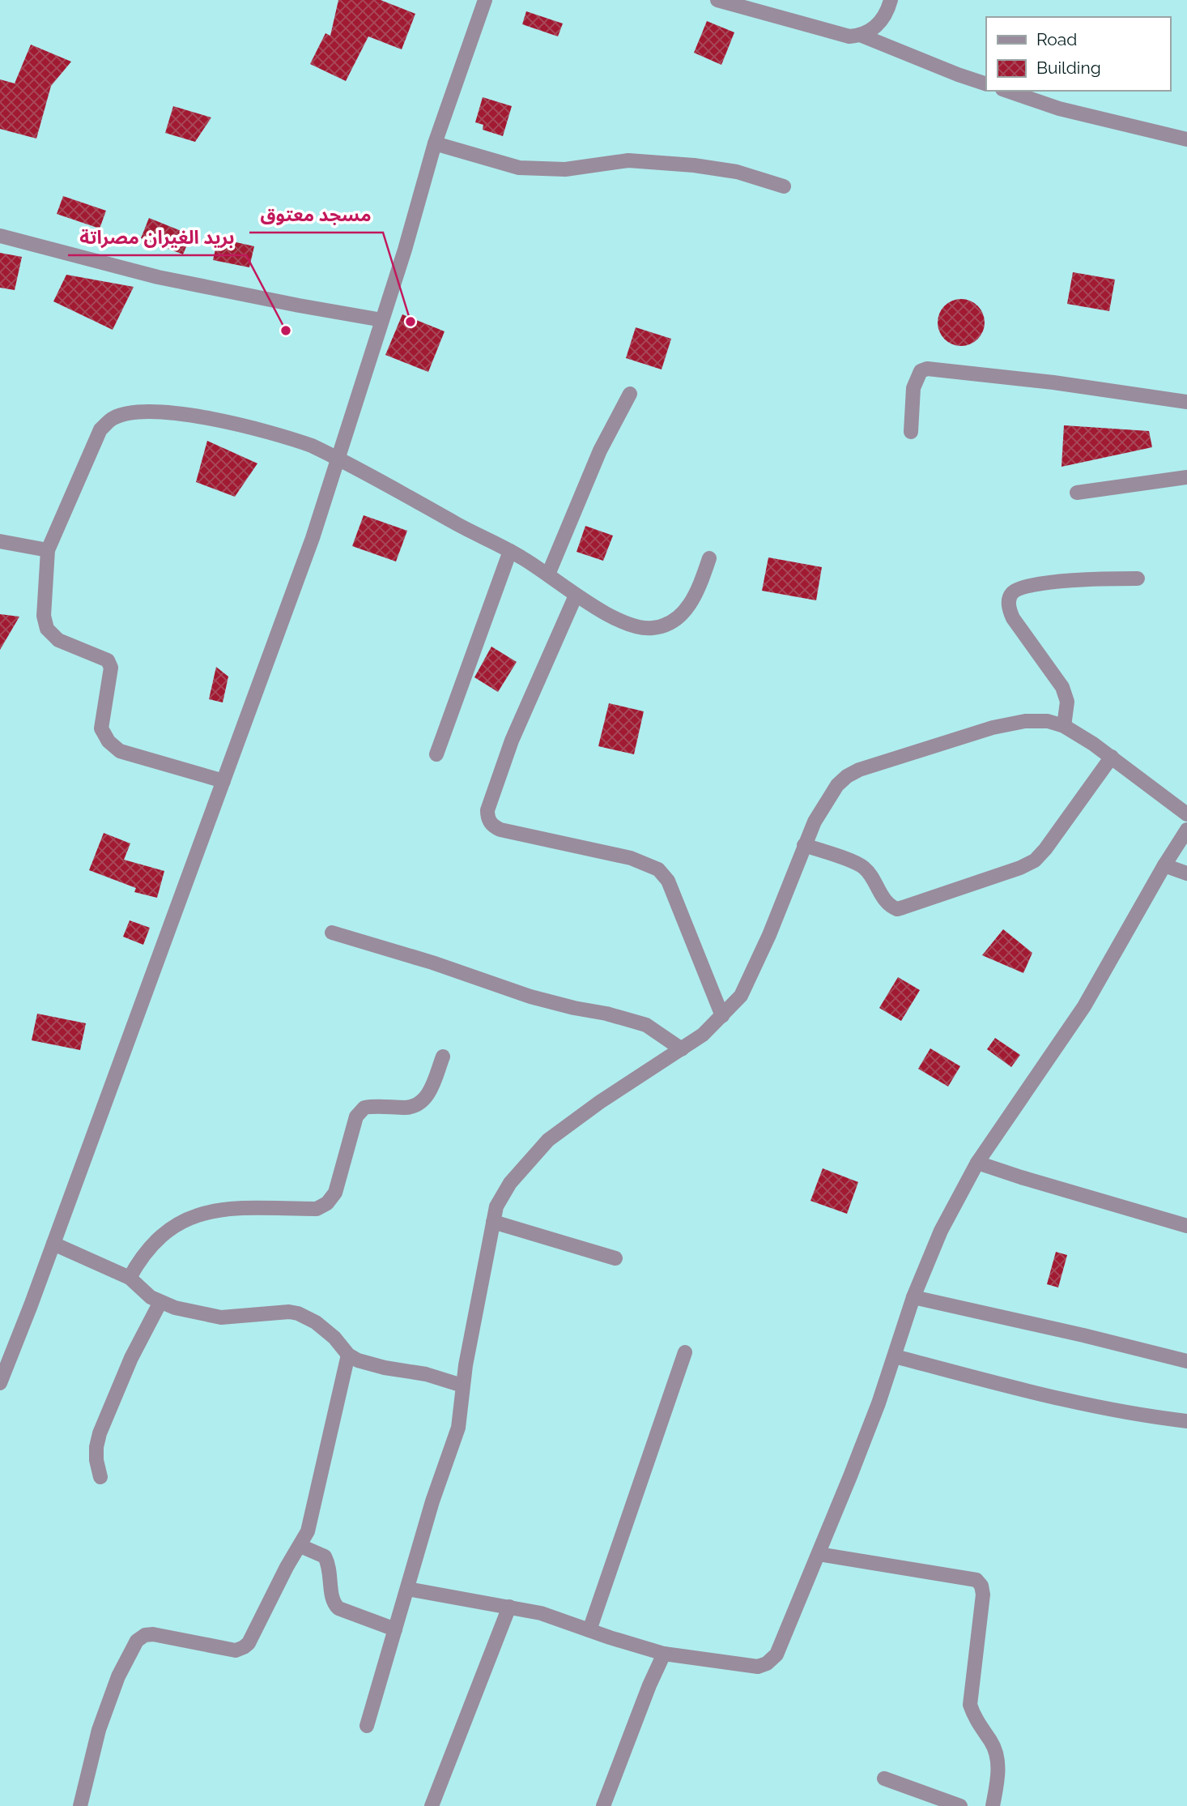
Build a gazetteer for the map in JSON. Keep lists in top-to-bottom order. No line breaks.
{"places":["مسجد معتوق","بريد الغيران مصراتة"],"legend":["Road","Building"]}
